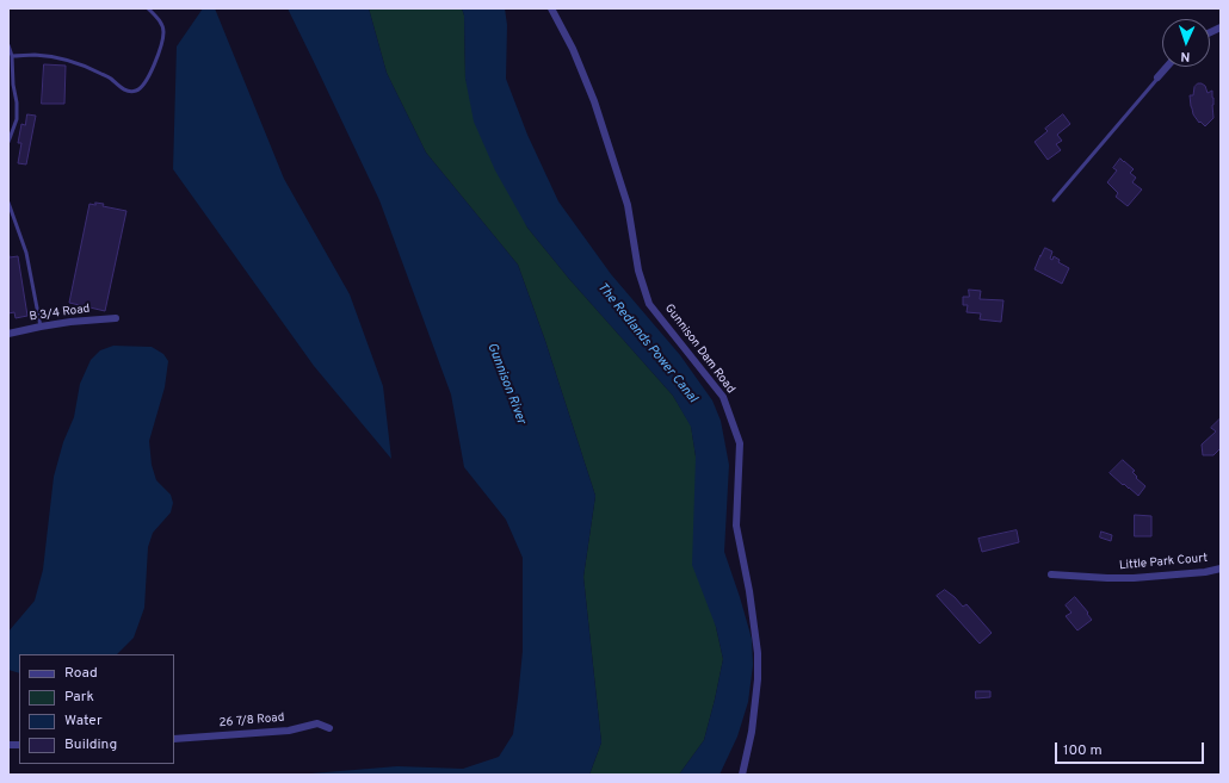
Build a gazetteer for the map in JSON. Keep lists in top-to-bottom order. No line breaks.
{"streets":{"street":["B 3/4 Road","Gunnison Dam Road","Little Park Court","26 7/8 Road"]},"water":["The Redlands Power Canal","Gunnison River"],"legend":["Road","Park","Water","Building"],"scale_bar":"100 m","north":"bottom"}
